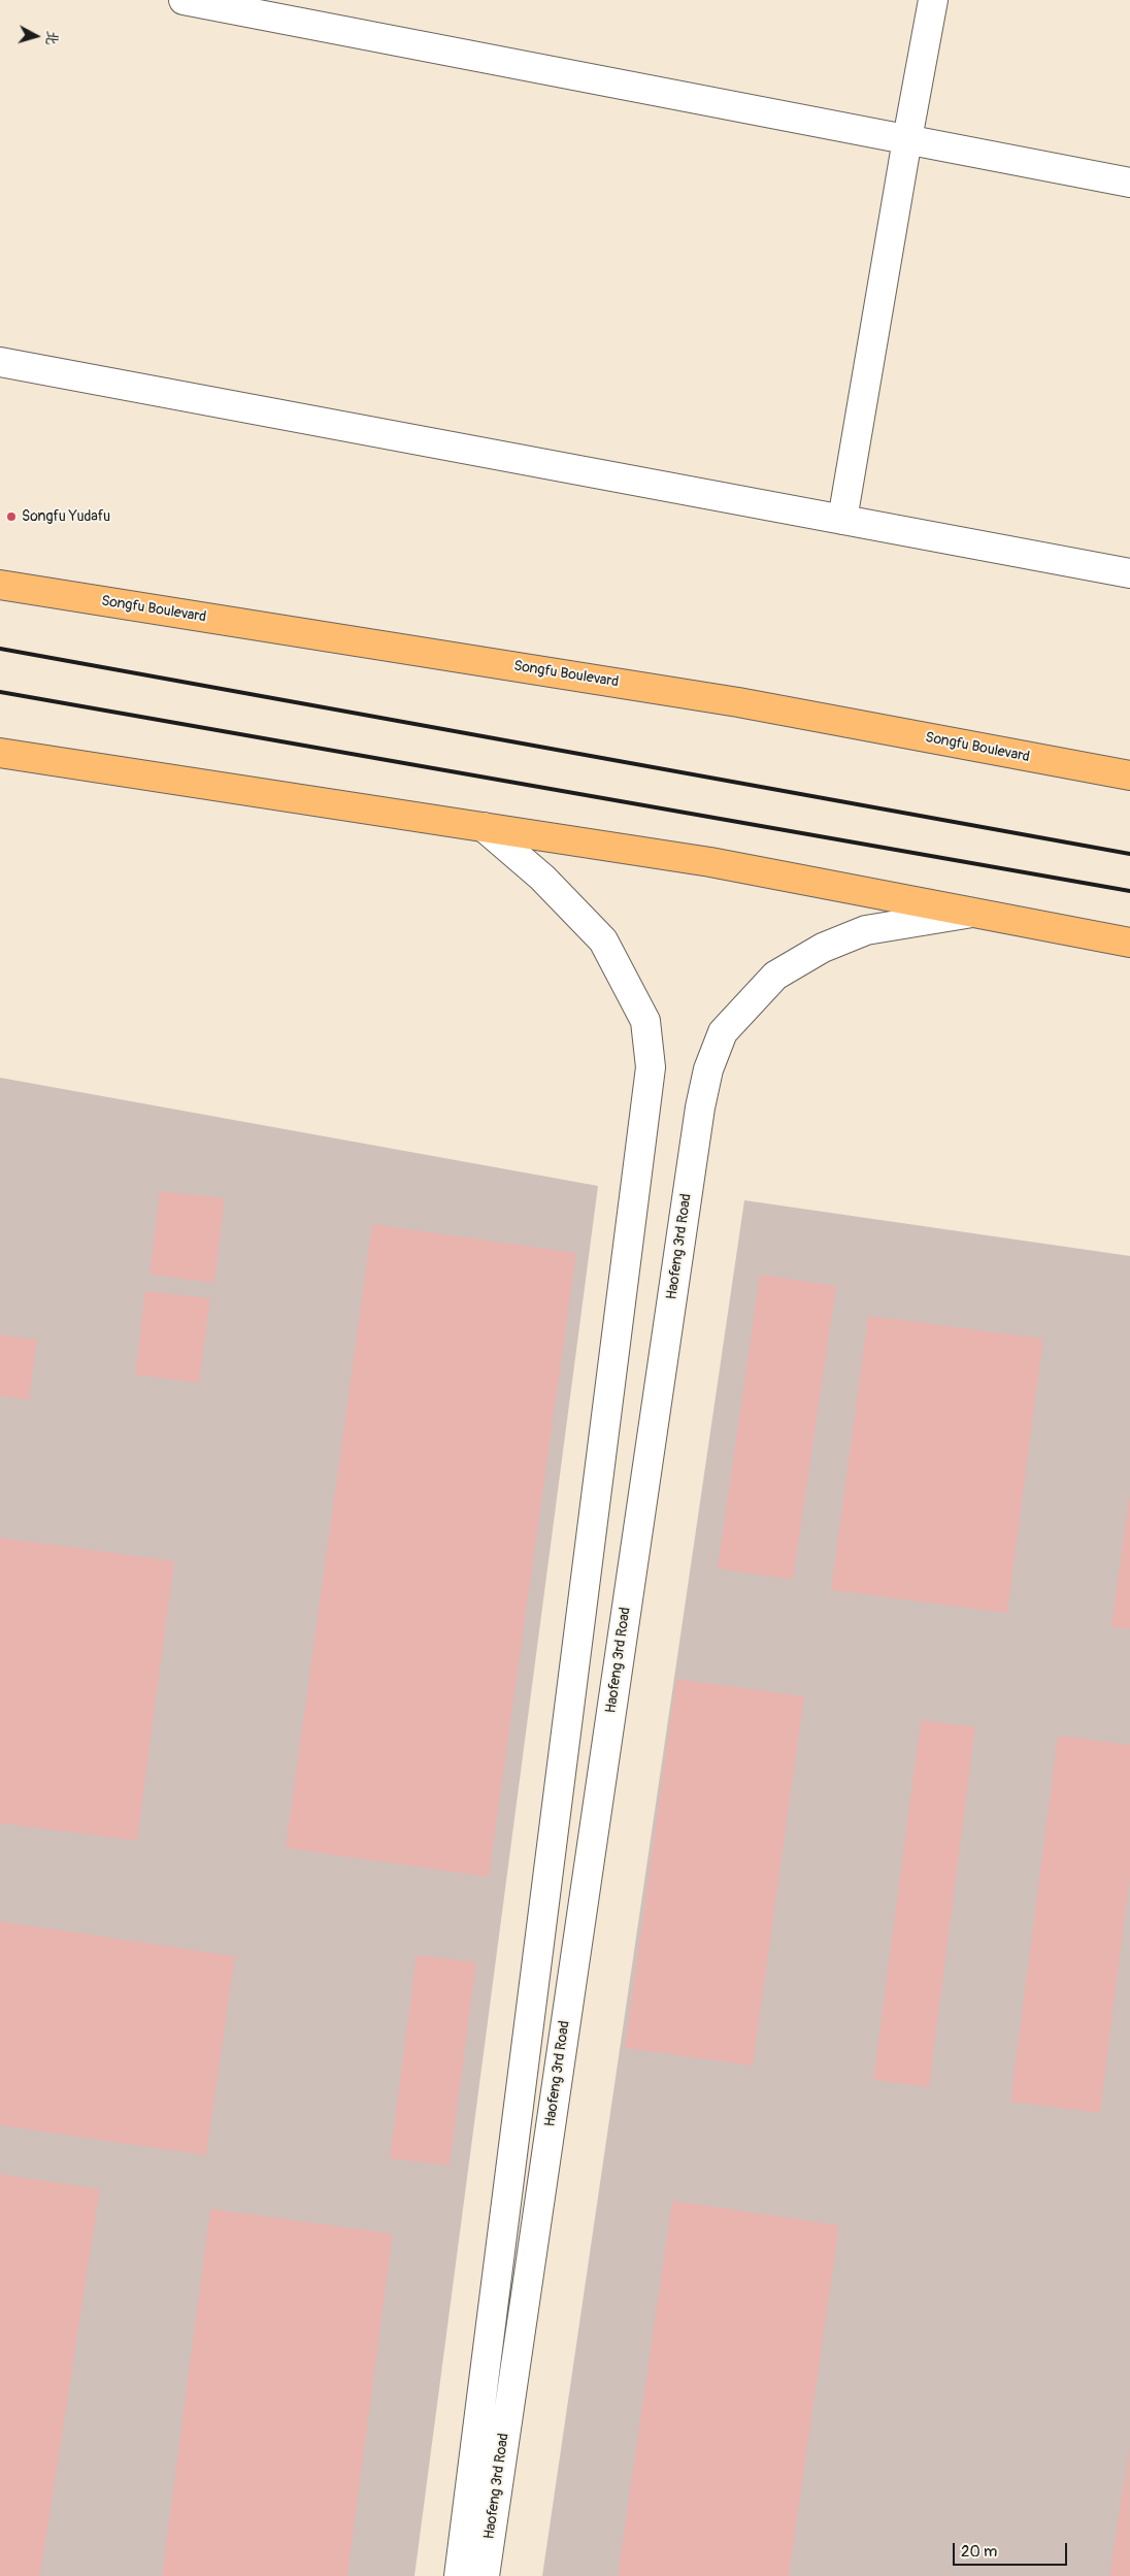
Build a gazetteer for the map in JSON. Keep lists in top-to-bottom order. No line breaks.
{"streets":{"main road":["Songfu Boulevard"],"street":["Haofeng 3rd Road"]},"places":["Songfu Yudafu"],"scale_bar":"20 m","north":"right"}
